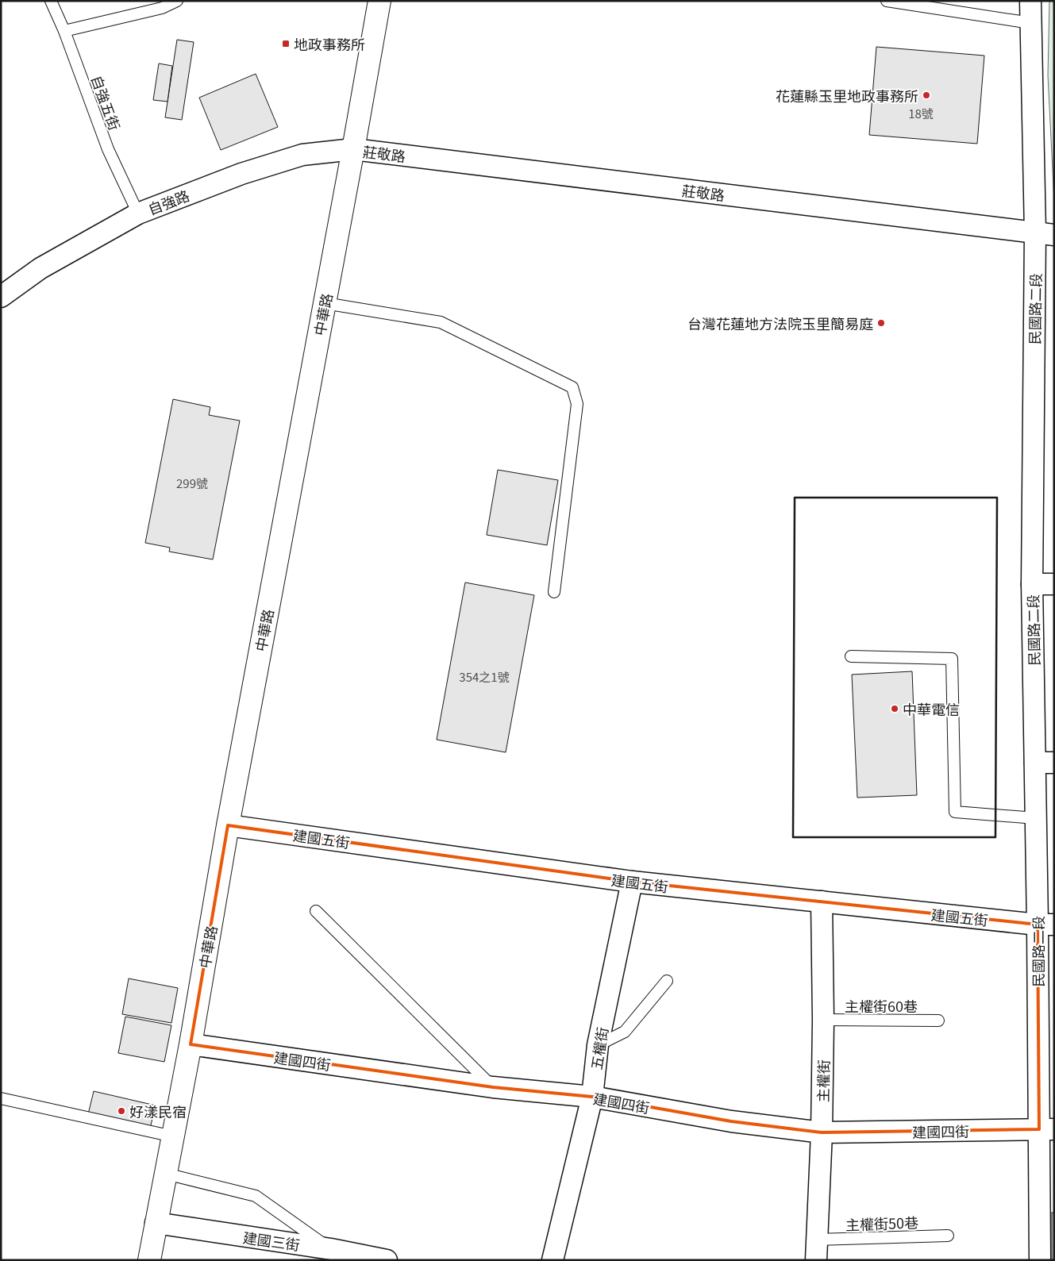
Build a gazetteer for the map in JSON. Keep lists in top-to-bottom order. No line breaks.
{"streets":{"street":["莊敬路","自強路","民國路二段","中華路","建國五街","五權街","建國四街","主權街","建國三街"],"lane":["自強五街","主權街60巷","主權街50巷"]},"crossings":[["自強五街","自強路"],["莊敬路","自強路"],["莊敬路","民國路二段"],["莊敬路","中華路"],["自強路","中華路"],["民國路二段","建國五街"],["民國路二段","建國四街"],["中華路","建國五街"],["中華路","建國四街"],["中華路","建國三街"],["建國五街","五權街"],["建國五街","主權街"],["主權街60巷","主權街"],["五權街","建國四街"],["建國四街","主權街"],["主權街","主權街50巷"]],"places":{"transit":["地政事務所"],"other":["花蓮縣玉里地政事務所","台灣花蓮地方法院玉里簡易庭","中華電信","好漾民宿"]},"house_numbers":["18號","299號","354之1號"]}
